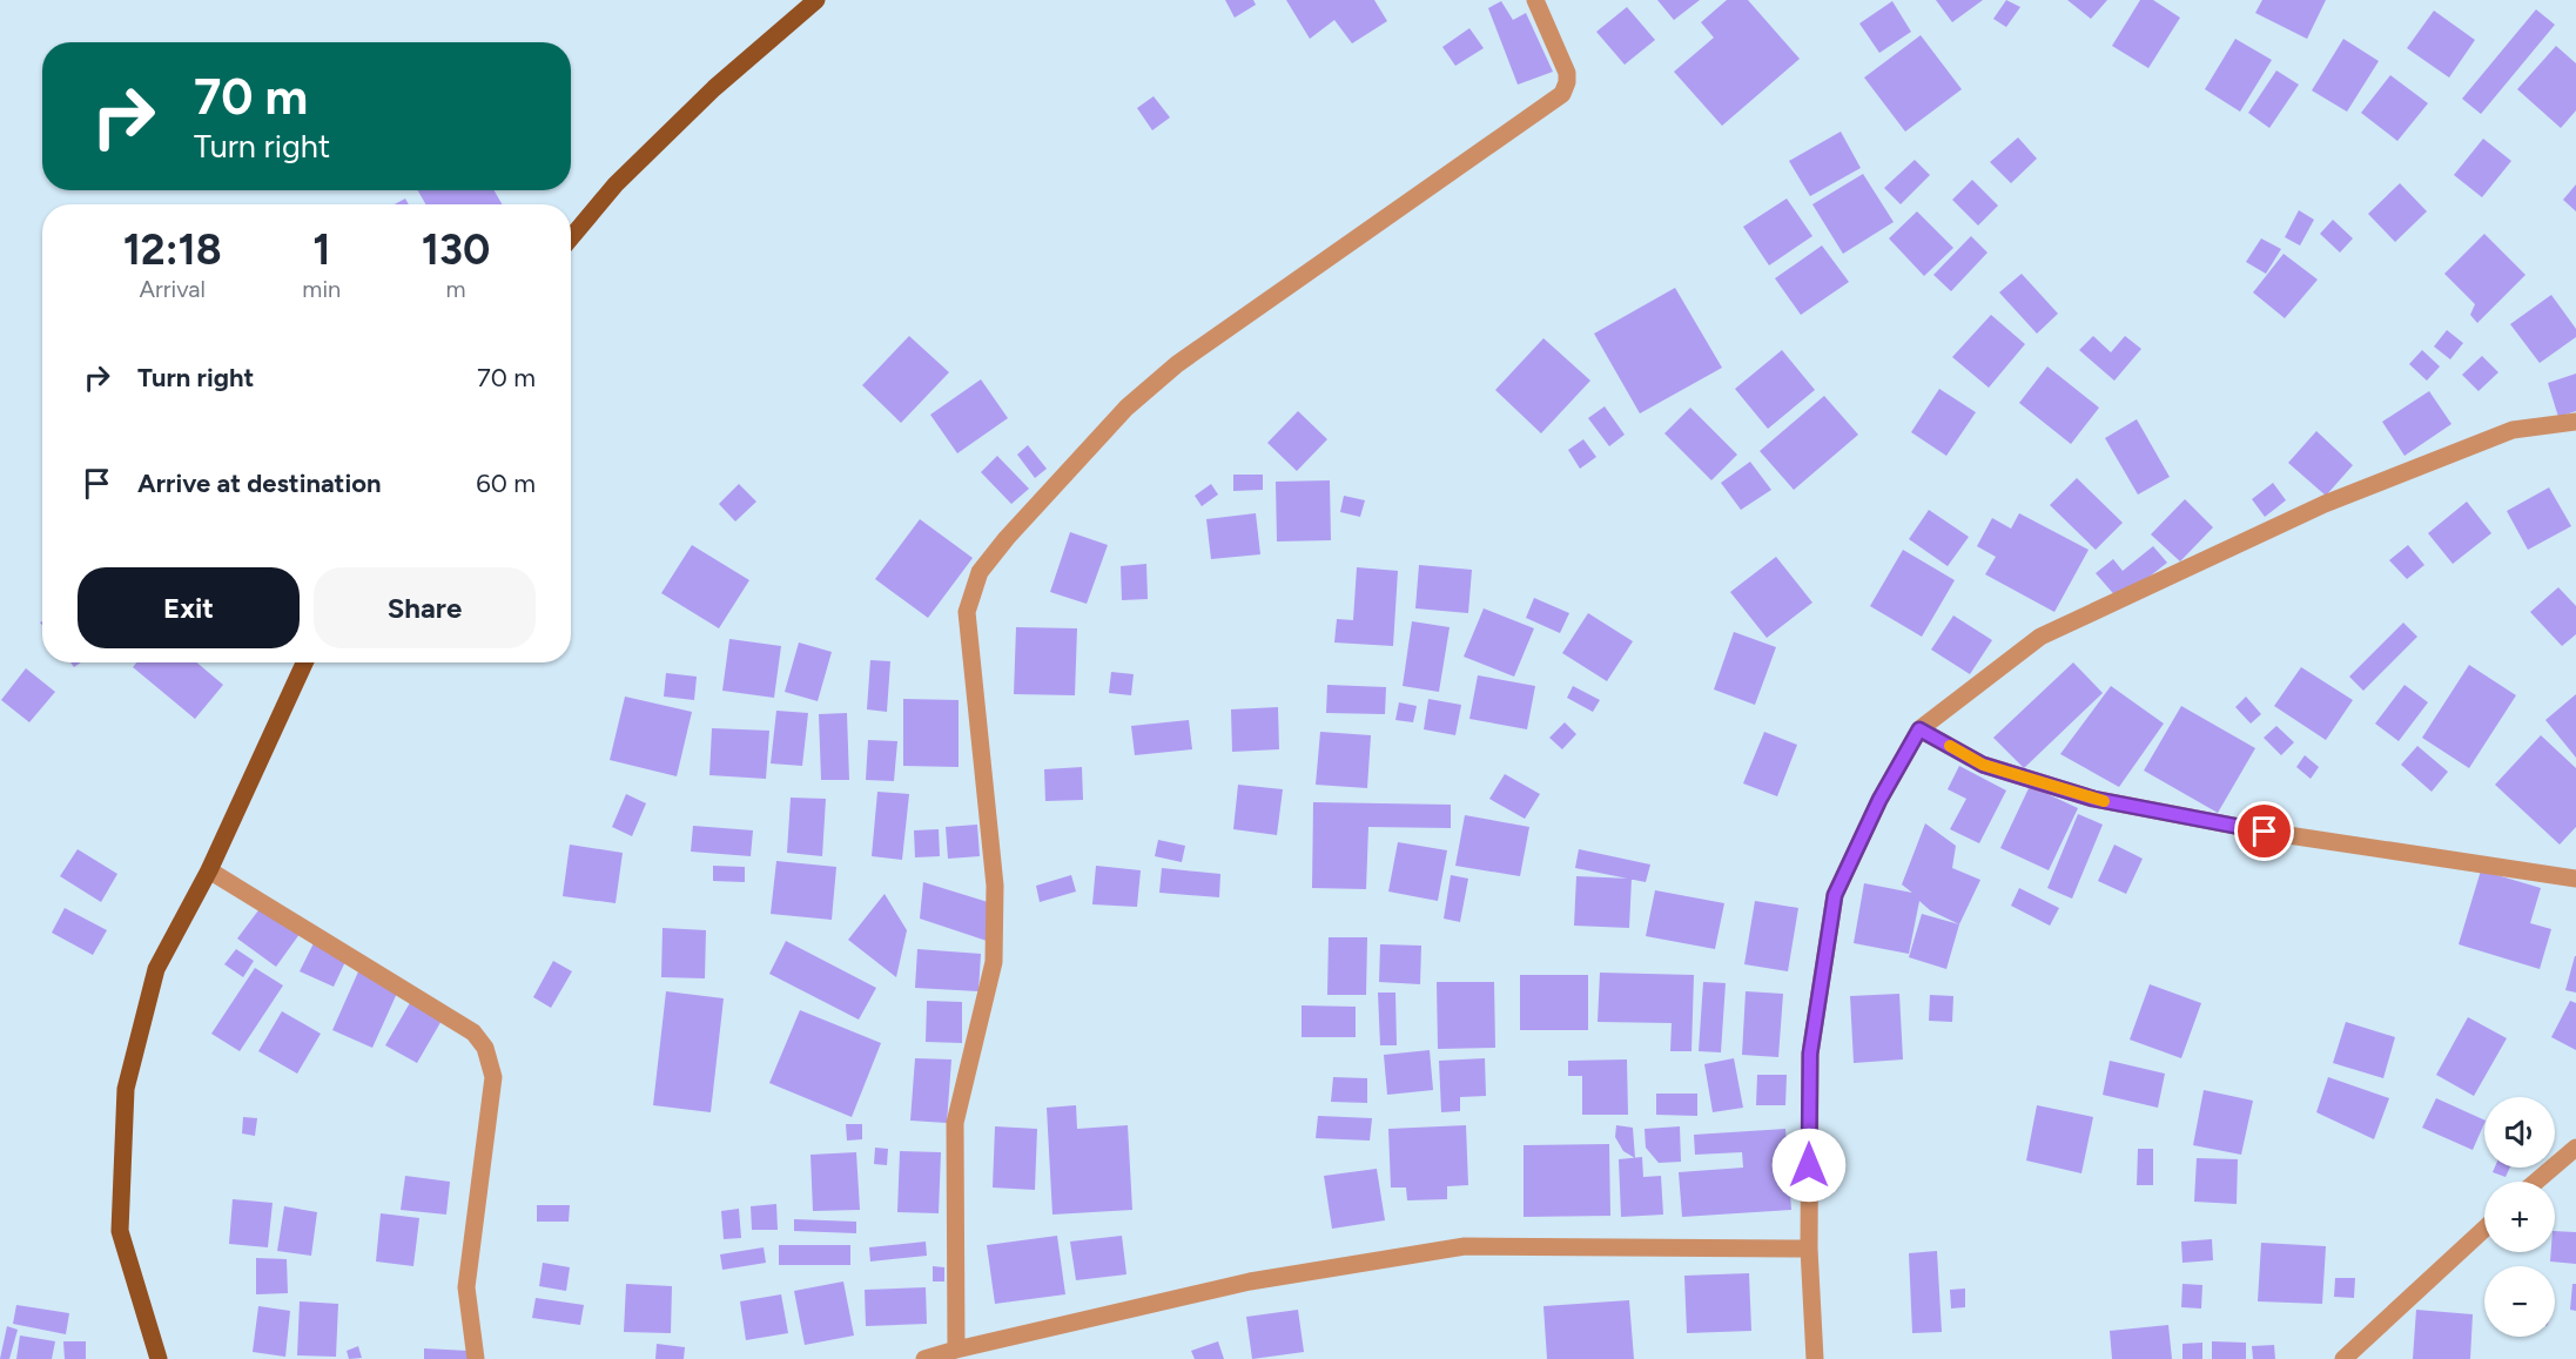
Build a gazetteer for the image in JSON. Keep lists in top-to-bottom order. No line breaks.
{"page":{"turn":["70 m","Turn right"],"eta":["12:18","Arrival","1","min","130","m"],"list":[{"name":"Turn right","value":"70 m"},{"name":"Arrive at destination","value":"60 m"}],"buttons":["Exit","Share"],"map_buttons":["+","−"]}}
